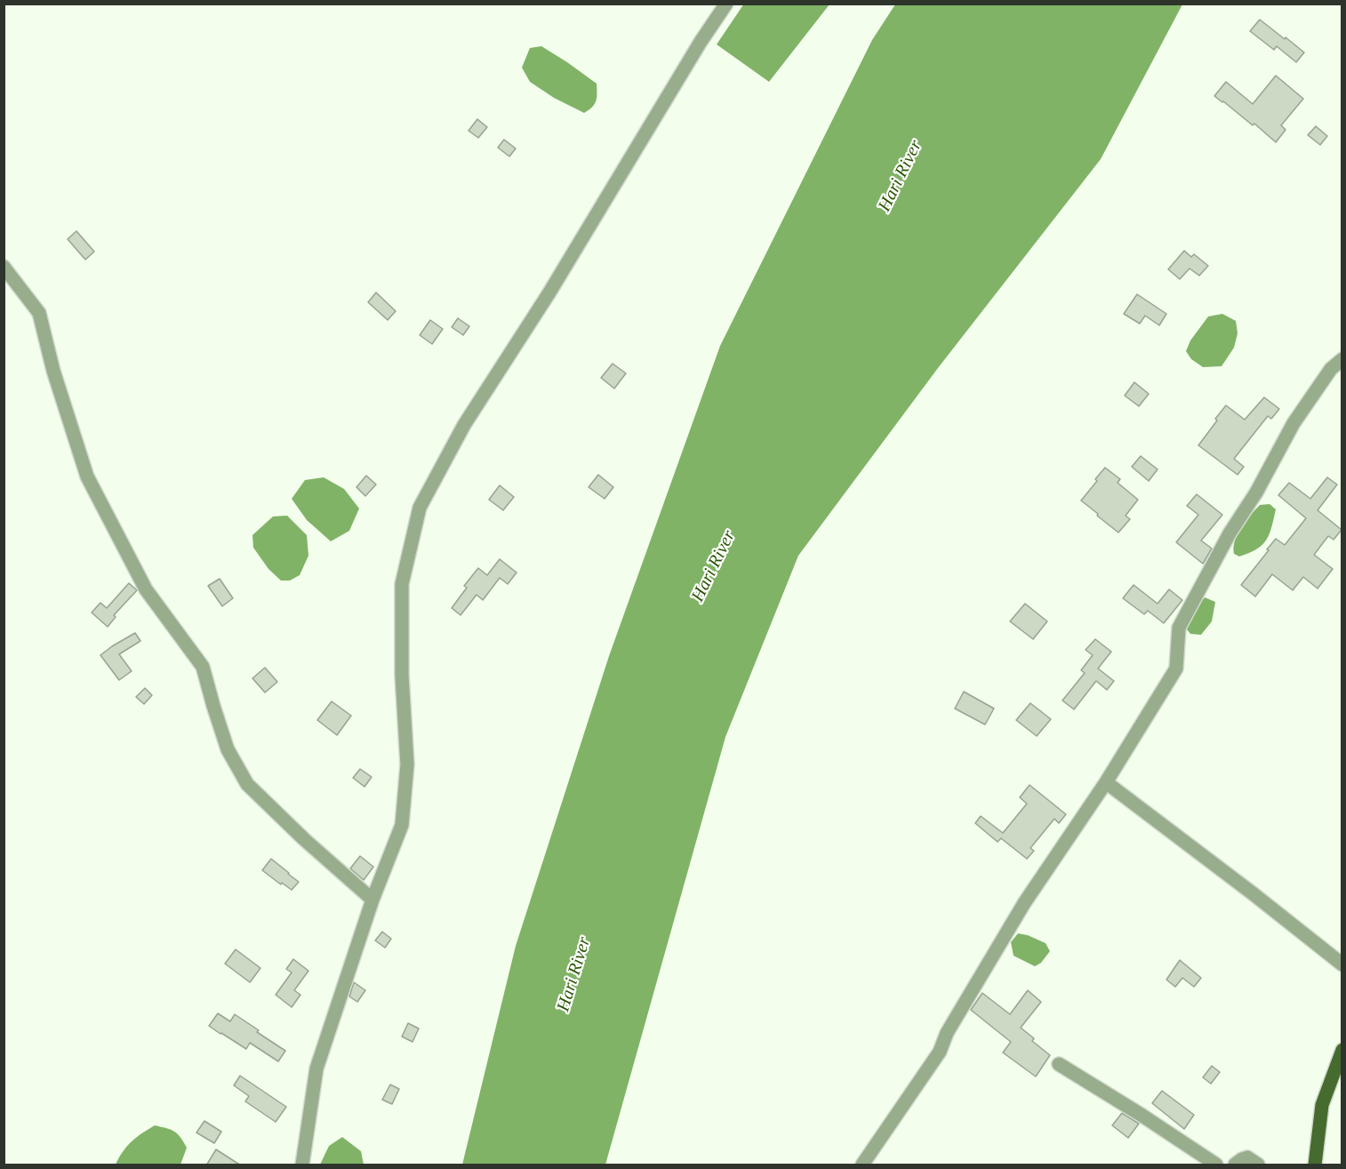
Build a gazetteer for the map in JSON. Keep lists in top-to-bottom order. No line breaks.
{"water":["Hari River"]}
